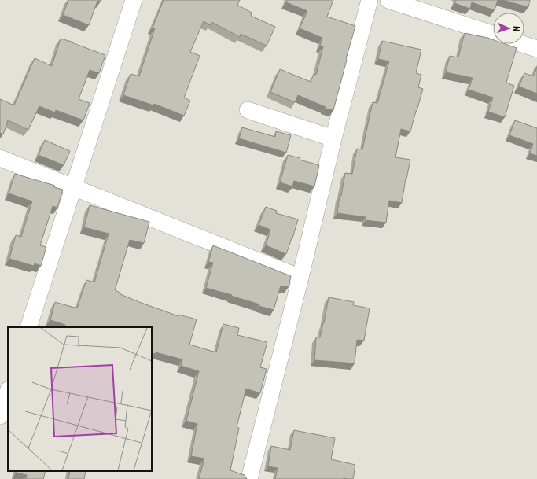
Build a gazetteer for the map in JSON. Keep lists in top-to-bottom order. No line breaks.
{"north":"right"}
